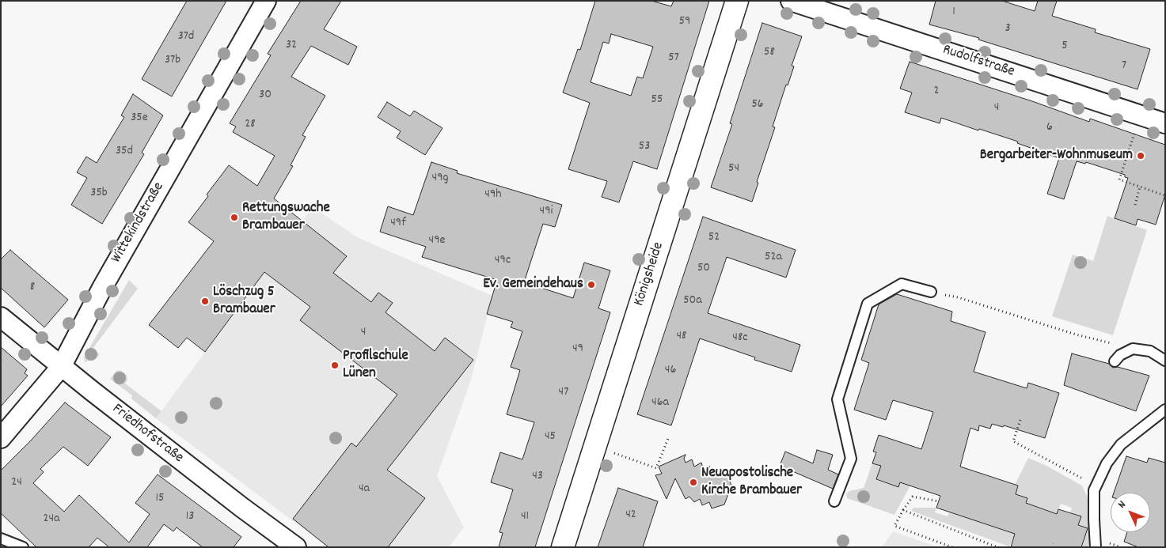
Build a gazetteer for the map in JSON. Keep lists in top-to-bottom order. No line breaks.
{"streets":{"main road":["Königsheide"],"street":["Rudolfstraße","Wittekindstraße","Friedhofstraße"]},"crossings":[["Wittekindstraße","Friedhofstraße"]],"places":["Bergarbeiter-Wohnmuseum","Rettungswache Brambauer","Ev. Gemeindehaus","Löschzug 5 Brambauer","Profilschule Lünen","Neuapostolische Kirche Brambauer"],"house_numbers":["1","59","3","37d","32","5","58","57","37b","7","2","30","55","56","4","35e","28","6","53","35d","54","49g","35b","49h","49i","49f","52","49e","52a","49c","50","8","50a","4","48","48c","49","46","47","46a","45","43","24","4a","15","42","13","41","24a"],"north":"top left"}
